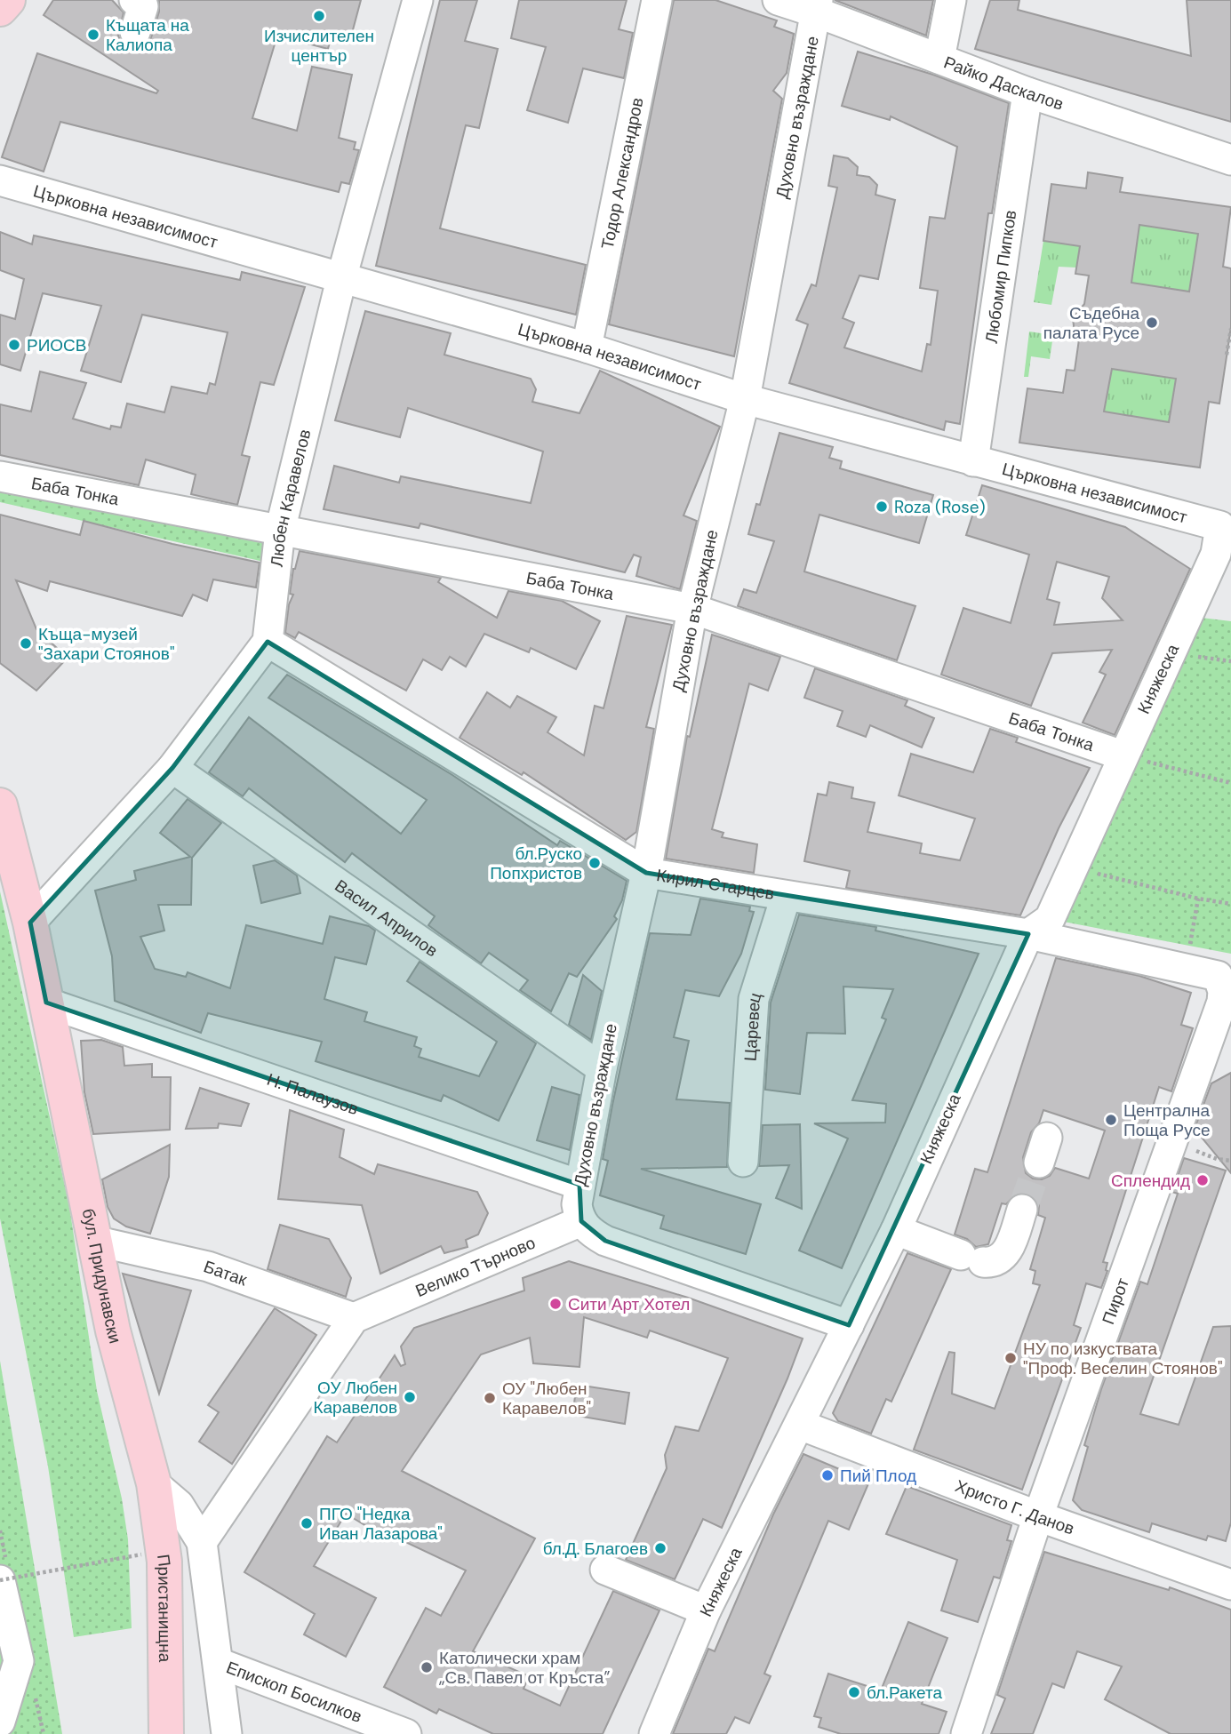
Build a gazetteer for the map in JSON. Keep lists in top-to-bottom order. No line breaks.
{"streets":{"main road":["бул. Придунавски","Пристанищна"],"street":["Райко Даскалов","Духовно възраждане","Тодор Александров","Църковна независимост","Любомир Пипков","Баба Тонка","Любен Каравелов","Княжеска","Кирил Старцев","Васил Априлов","Царевец","Н. Палаузов","Велико Търново","Батак","Пирот","Христо Г. Данов","Епископ Босилков"]},"crossings":[["Райко Даскалов","Духовно възраждане"],["Райко Даскалов","Любомир Пипков"],["Духовно възраждане","Църковна независимост"],["Духовно възраждане","Баба Тонка"],["Духовно възраждане","Кирил Старцев"],["Духовно възраждане","Васил Априлов"],["Духовно възраждане","Н. Палаузов"],["Духовно възраждане","Велико Търново"],["Тодор Александров","Църковна независимост"],["Църковна независимост","Любомир Пипков"],["Църковна независимост","Любен Каравелов"],["Църковна независимост","Княжеска"],["Баба Тонка","Любен Каравелов"],["Баба Тонка","Княжеска"],["Любен Каравелов","Кирил Старцев"],["Княжеска","Кирил Старцев"],["Княжеска","Христо Г. Данов"],["Кирил Старцев","Царевец"],["Кирил Старцев","Пирот"],["Н. Палаузов","бул. Придунавски"],["Велико Търново","Батак"],["Батак","бул. Придунавски"],["бул. Придунавски","Пристанищна"],["Пирот","Христо Г. Данов"]],"places":["Изчислителен център","Къщата на Калиопа","Съдебна палата Русе","РИОСВ","Roza (Rose)","Къща-музей \"Захари Стоянов\"","бл.Руско Попхристов","Централна Поща Русе","Сплендид","Сити Арт Хотел","НУ по изкуствата \"Проф. Веселин Стоянов\"","ОУ Любен Каравелов","ОУ \"Любен Каравелов\"","Пий Плод","ПГО \"Недка Иван Лазарова\"","бл.Д. Благоев","Католически храм „Св. Павел от Кръста”","бл.Ракета"]}
